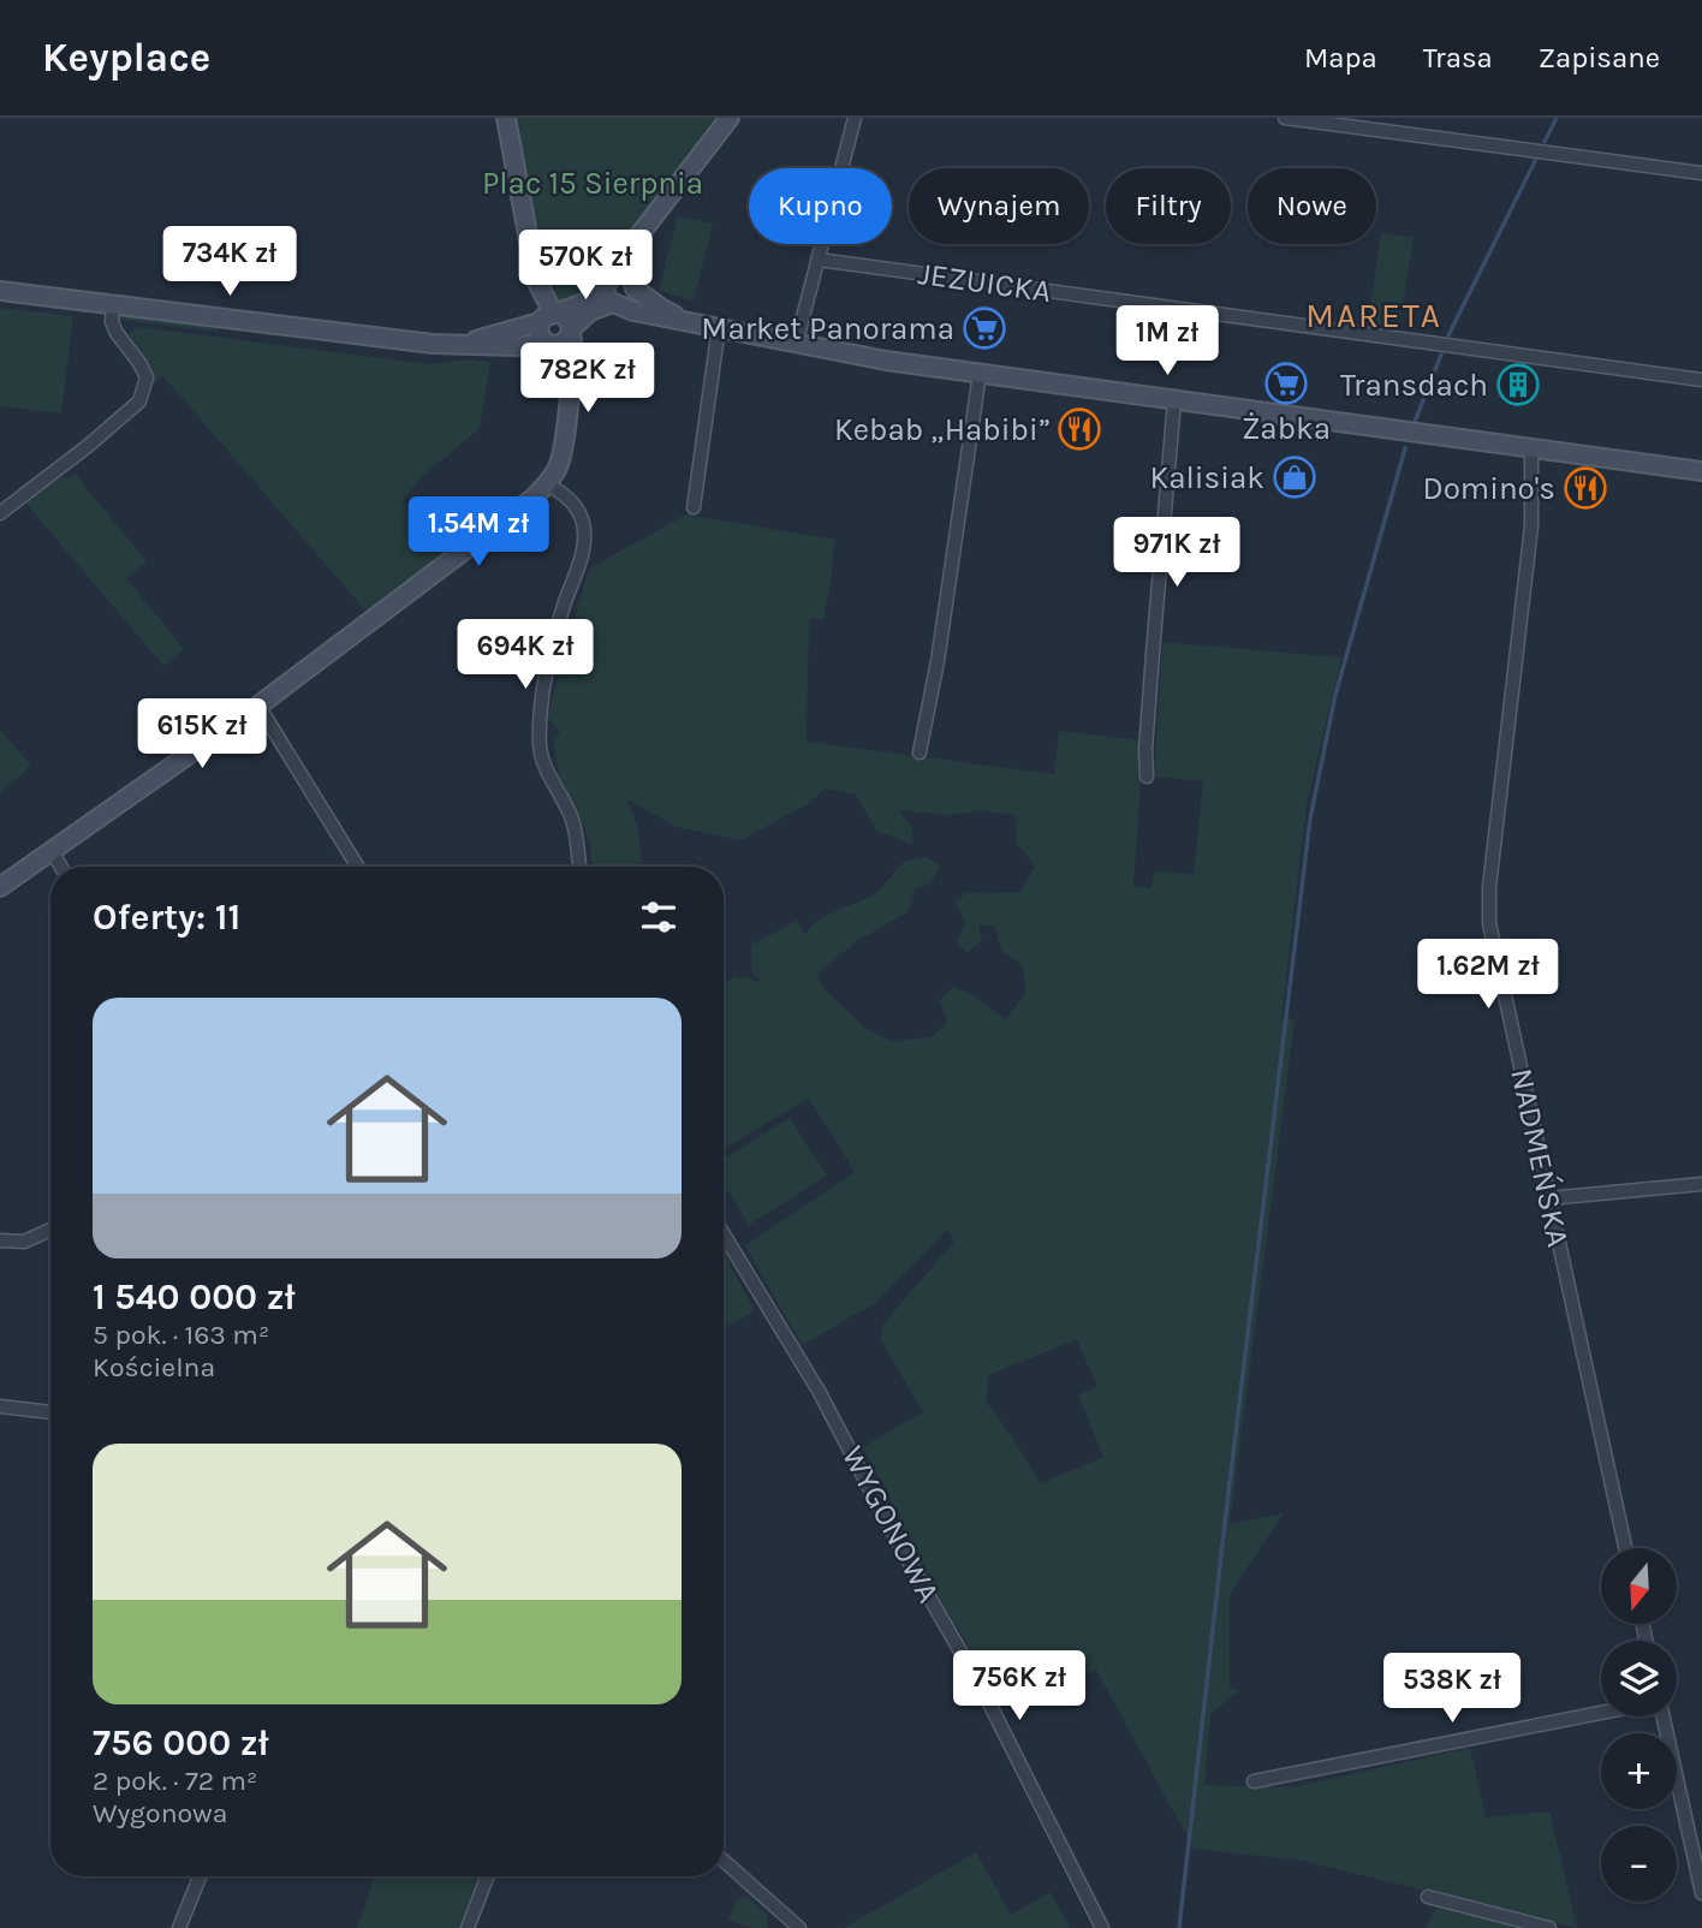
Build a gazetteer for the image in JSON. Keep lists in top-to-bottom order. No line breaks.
{"streets":{"street":["JEZUICKA","NADMEŃSKA","WYGONOWA"]},"districts":["MARETA"],"parks":["Plac 15 Sierpnia"],"places":{"supermarket":["Market Panorama","Żabka"],"building":["Transdach"],"restaurant":["Kebab „Habibi”","Domino's"],"shop":["Kalisiak"]},"north":"bottom","page":{"header":"Keyplace","nav":["Mapa","Trasa","Zapisane"],"chip":["Kupno","Wynajem","Filtry","Nowe"],"price":["734K zł","570K zł","1M zł","782K zł","1.54M zł","971K zł","694K zł","615K zł","1.62M zł","756K zł","538K zł"],"heading":"Oferty: 11","list":[{"name":"1 540 000 zł","note":"5 pok. · 163 m² · Kościelna"},{"name":"756 000 zł","note":"2 pok. · 72 m² · Wygonowa"}],"map_buttons":["+","−"]}}
